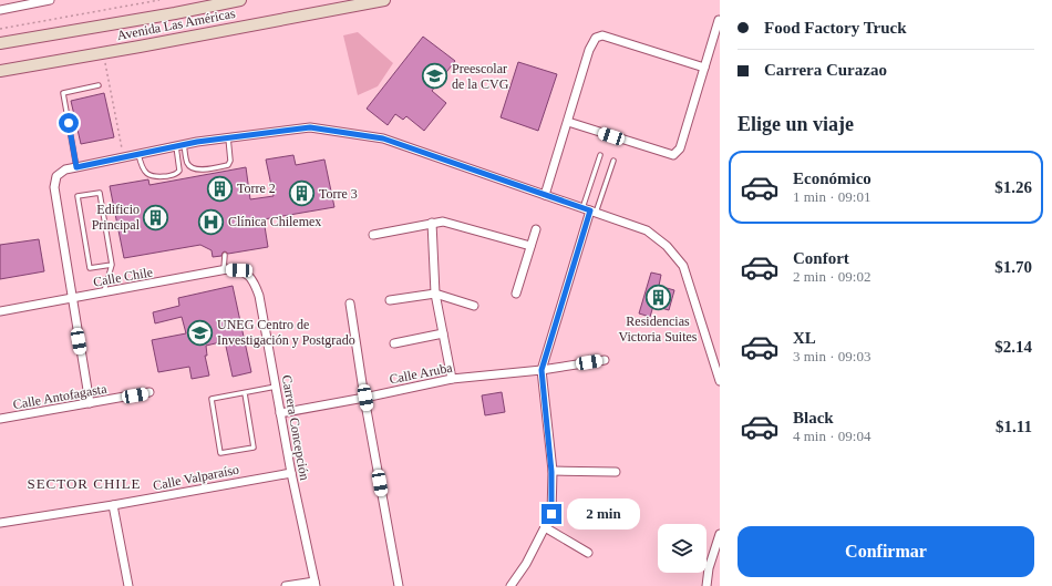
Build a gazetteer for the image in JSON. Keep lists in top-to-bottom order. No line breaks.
{"streets":{"main road":["Avenida Las Américas"],"street":["Calle Chile","Calle Aruba","Calle Antofagasta","Carrera Concepción","Calle Valparaíso"]},"crossings":[["Calle Chile","Carrera Concepción"],["Calle Aruba","Carrera Concepción"],["Carrera Concepción","Calle Valparaíso"]],"districts":["SECTOR CHILE"],"places":{"school or university":["Preescolar de la CVG","UNEG Centro de Investigación y Postgrado"],"building":["Torre 2","Torre 3","Edificio Principal","Residencias Victoria Suites"],"hospital":["Clínica Chilemex"]},"page":{"banner":["Food Factory Truck","Carrera Curazao"],"heading":"Elige un viaje","list":[{"name":"Económico","note":"1 min · 09:01","value":"$1.26"},{"name":"Confort","note":"2 min · 09:02","value":"$1.70"},{"name":"XL","note":"3 min · 09:03","value":"$2.14"},{"name":"Black","note":"4 min · 09:04","value":"$1.11"}],"bubble":"2 min","buttons":"Confirmar"}}
